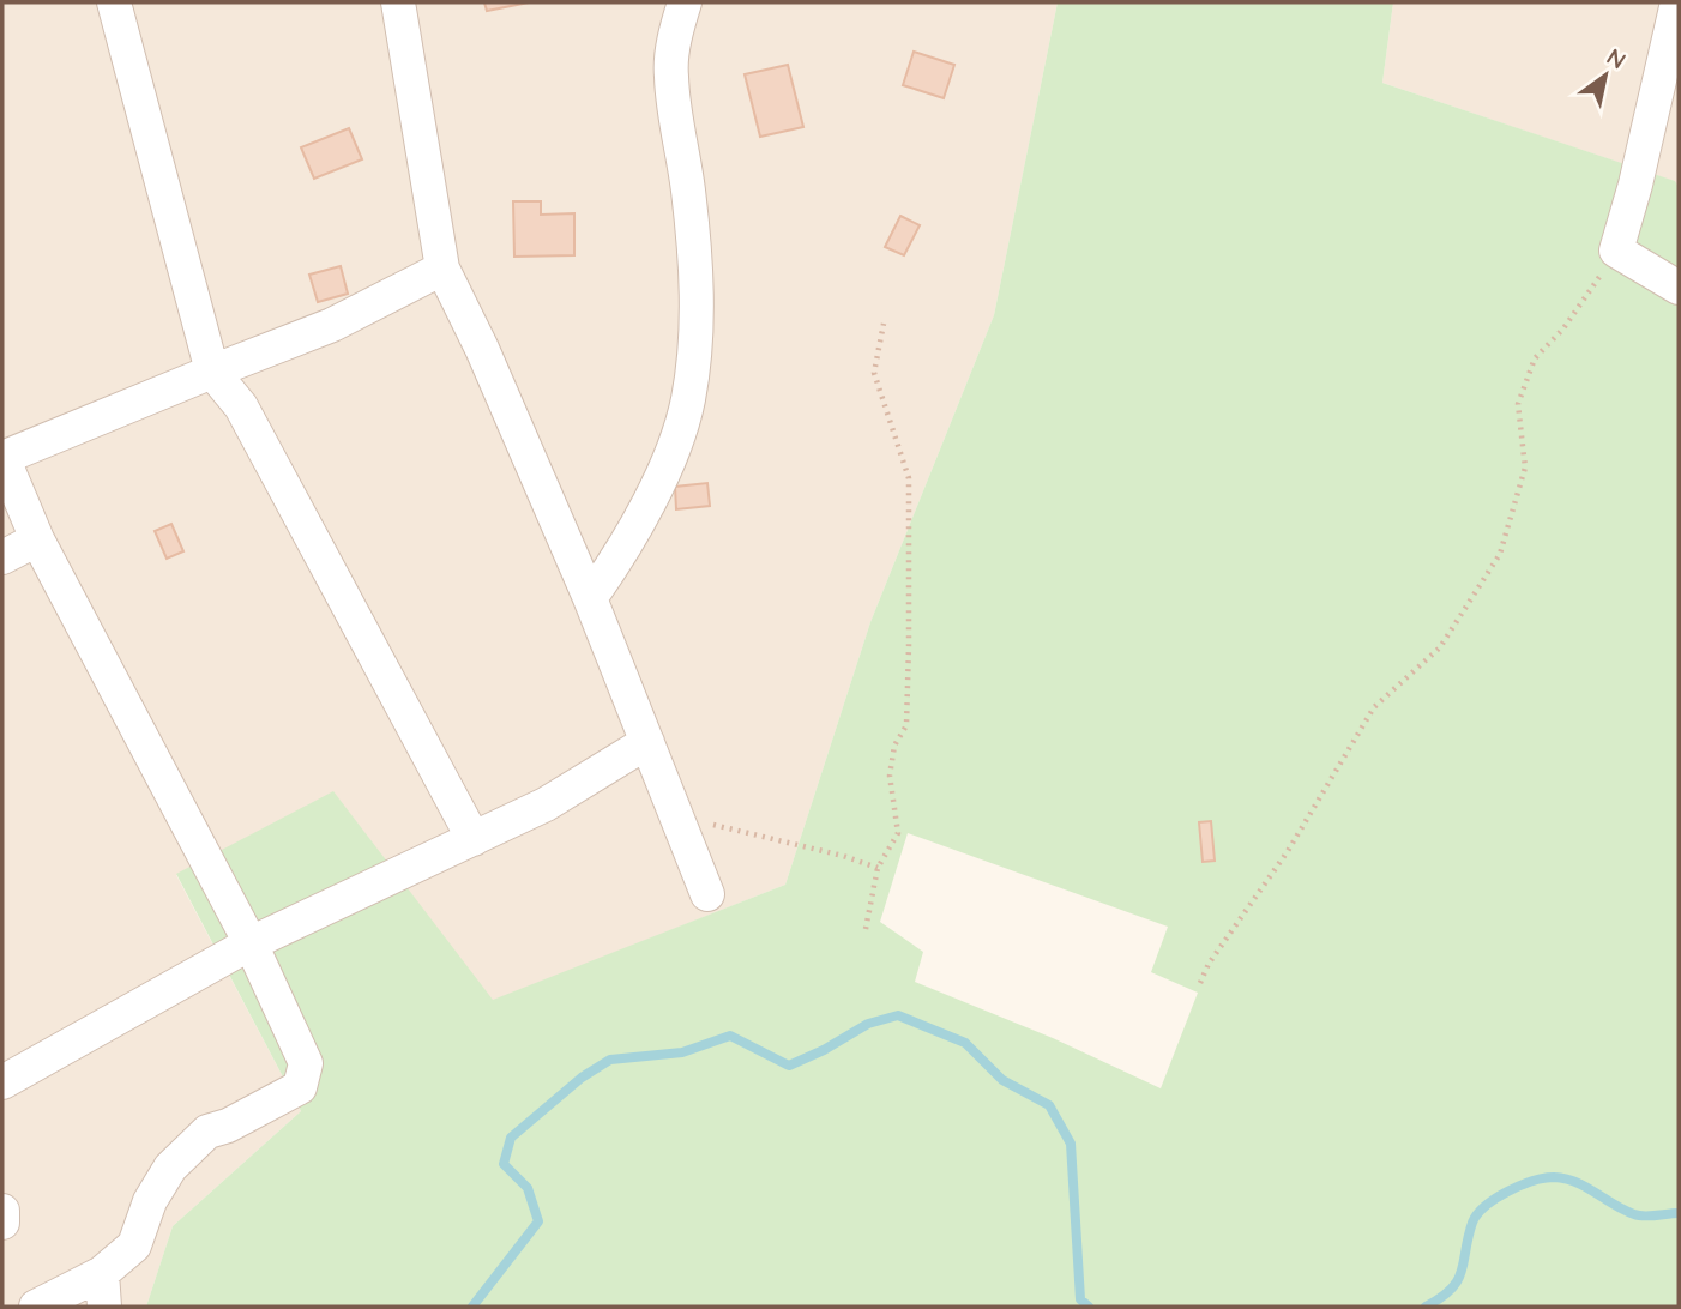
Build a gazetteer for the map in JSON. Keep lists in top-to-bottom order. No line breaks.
{"north":"top right"}
